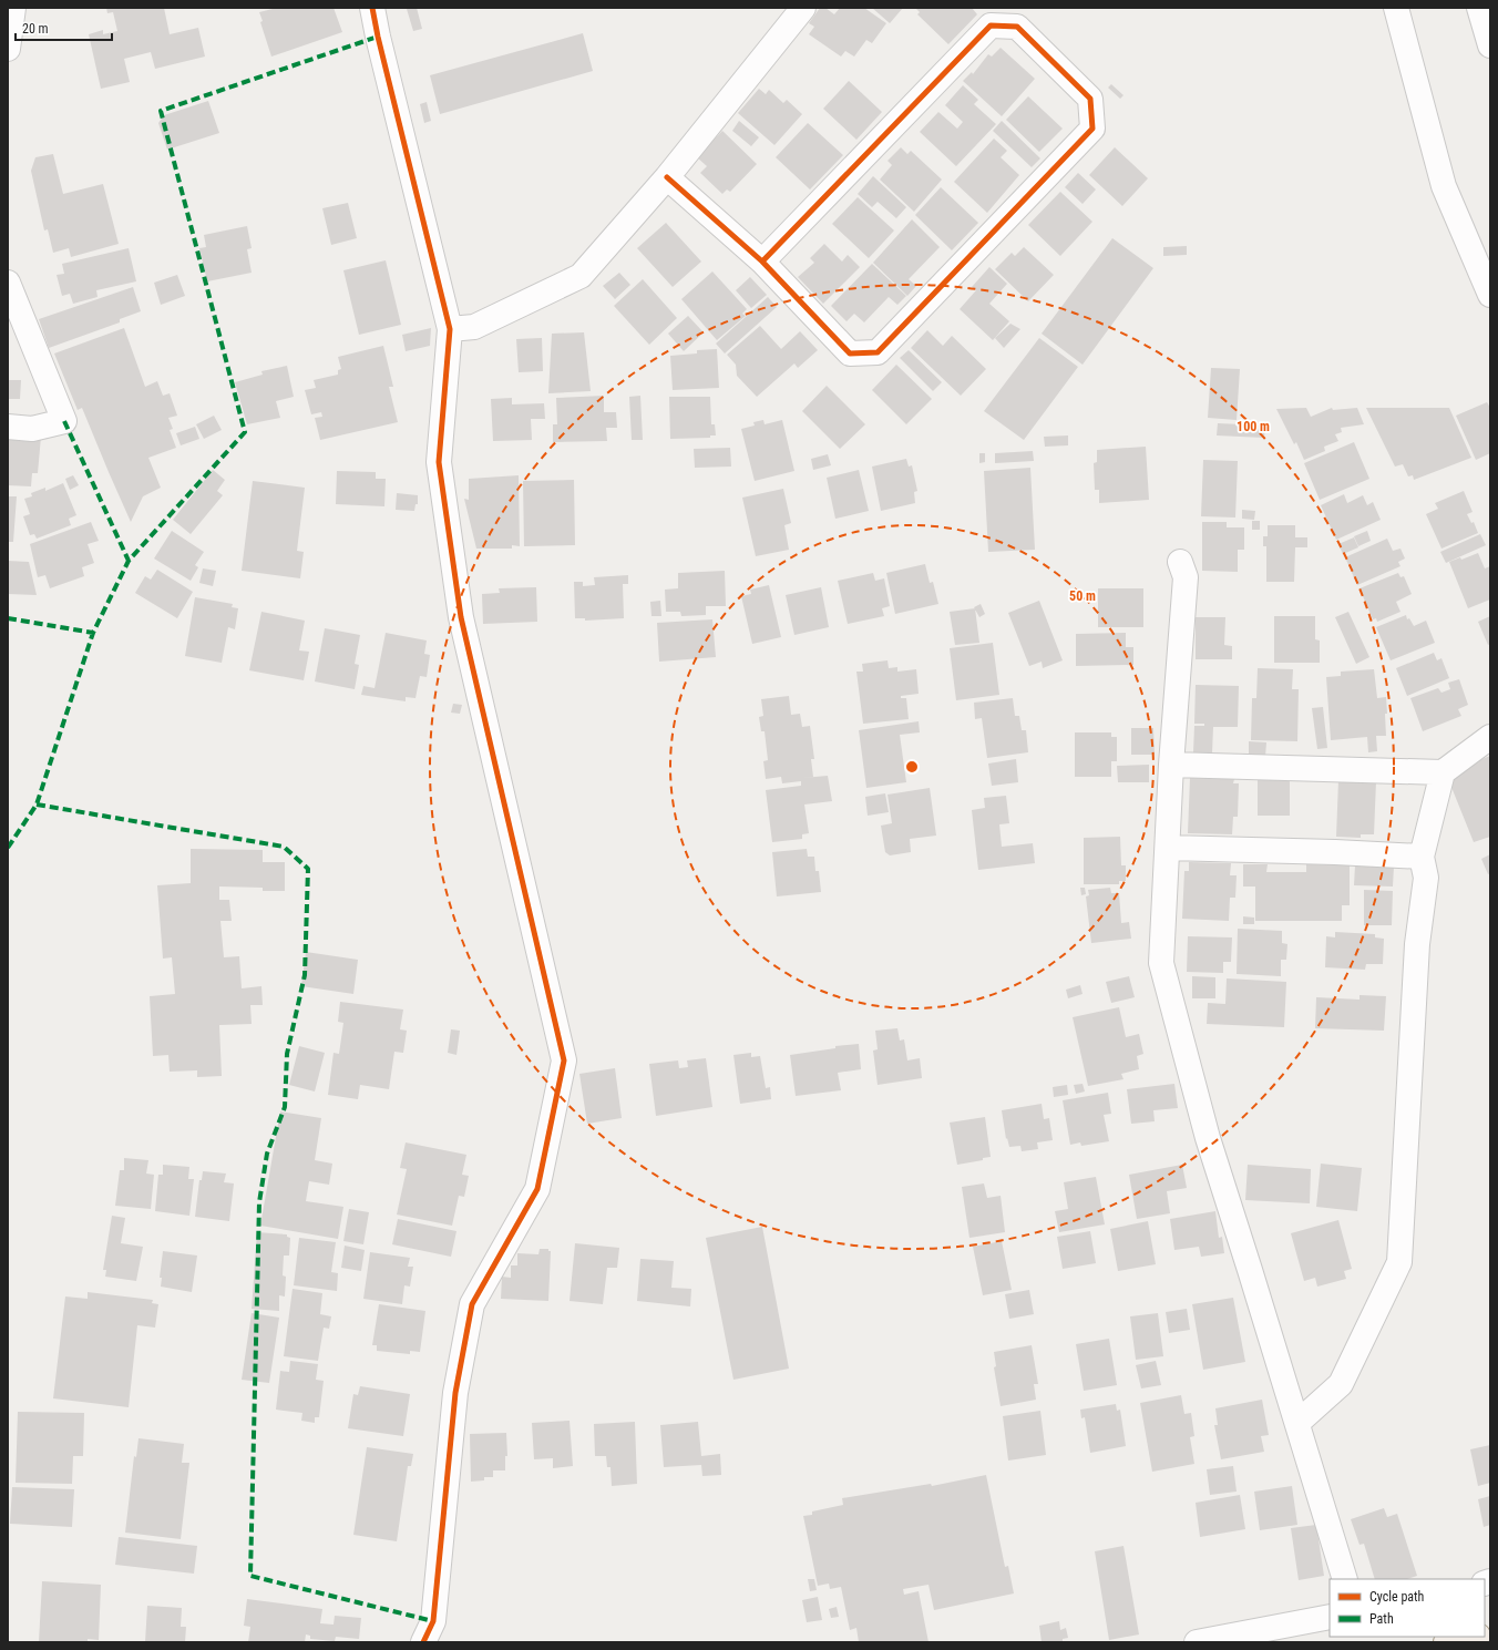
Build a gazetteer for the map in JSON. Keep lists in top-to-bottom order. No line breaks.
{"legend":["Cycle path","Path"],"scale_bar":"20 m","rings":["100 m","50 m"]}
